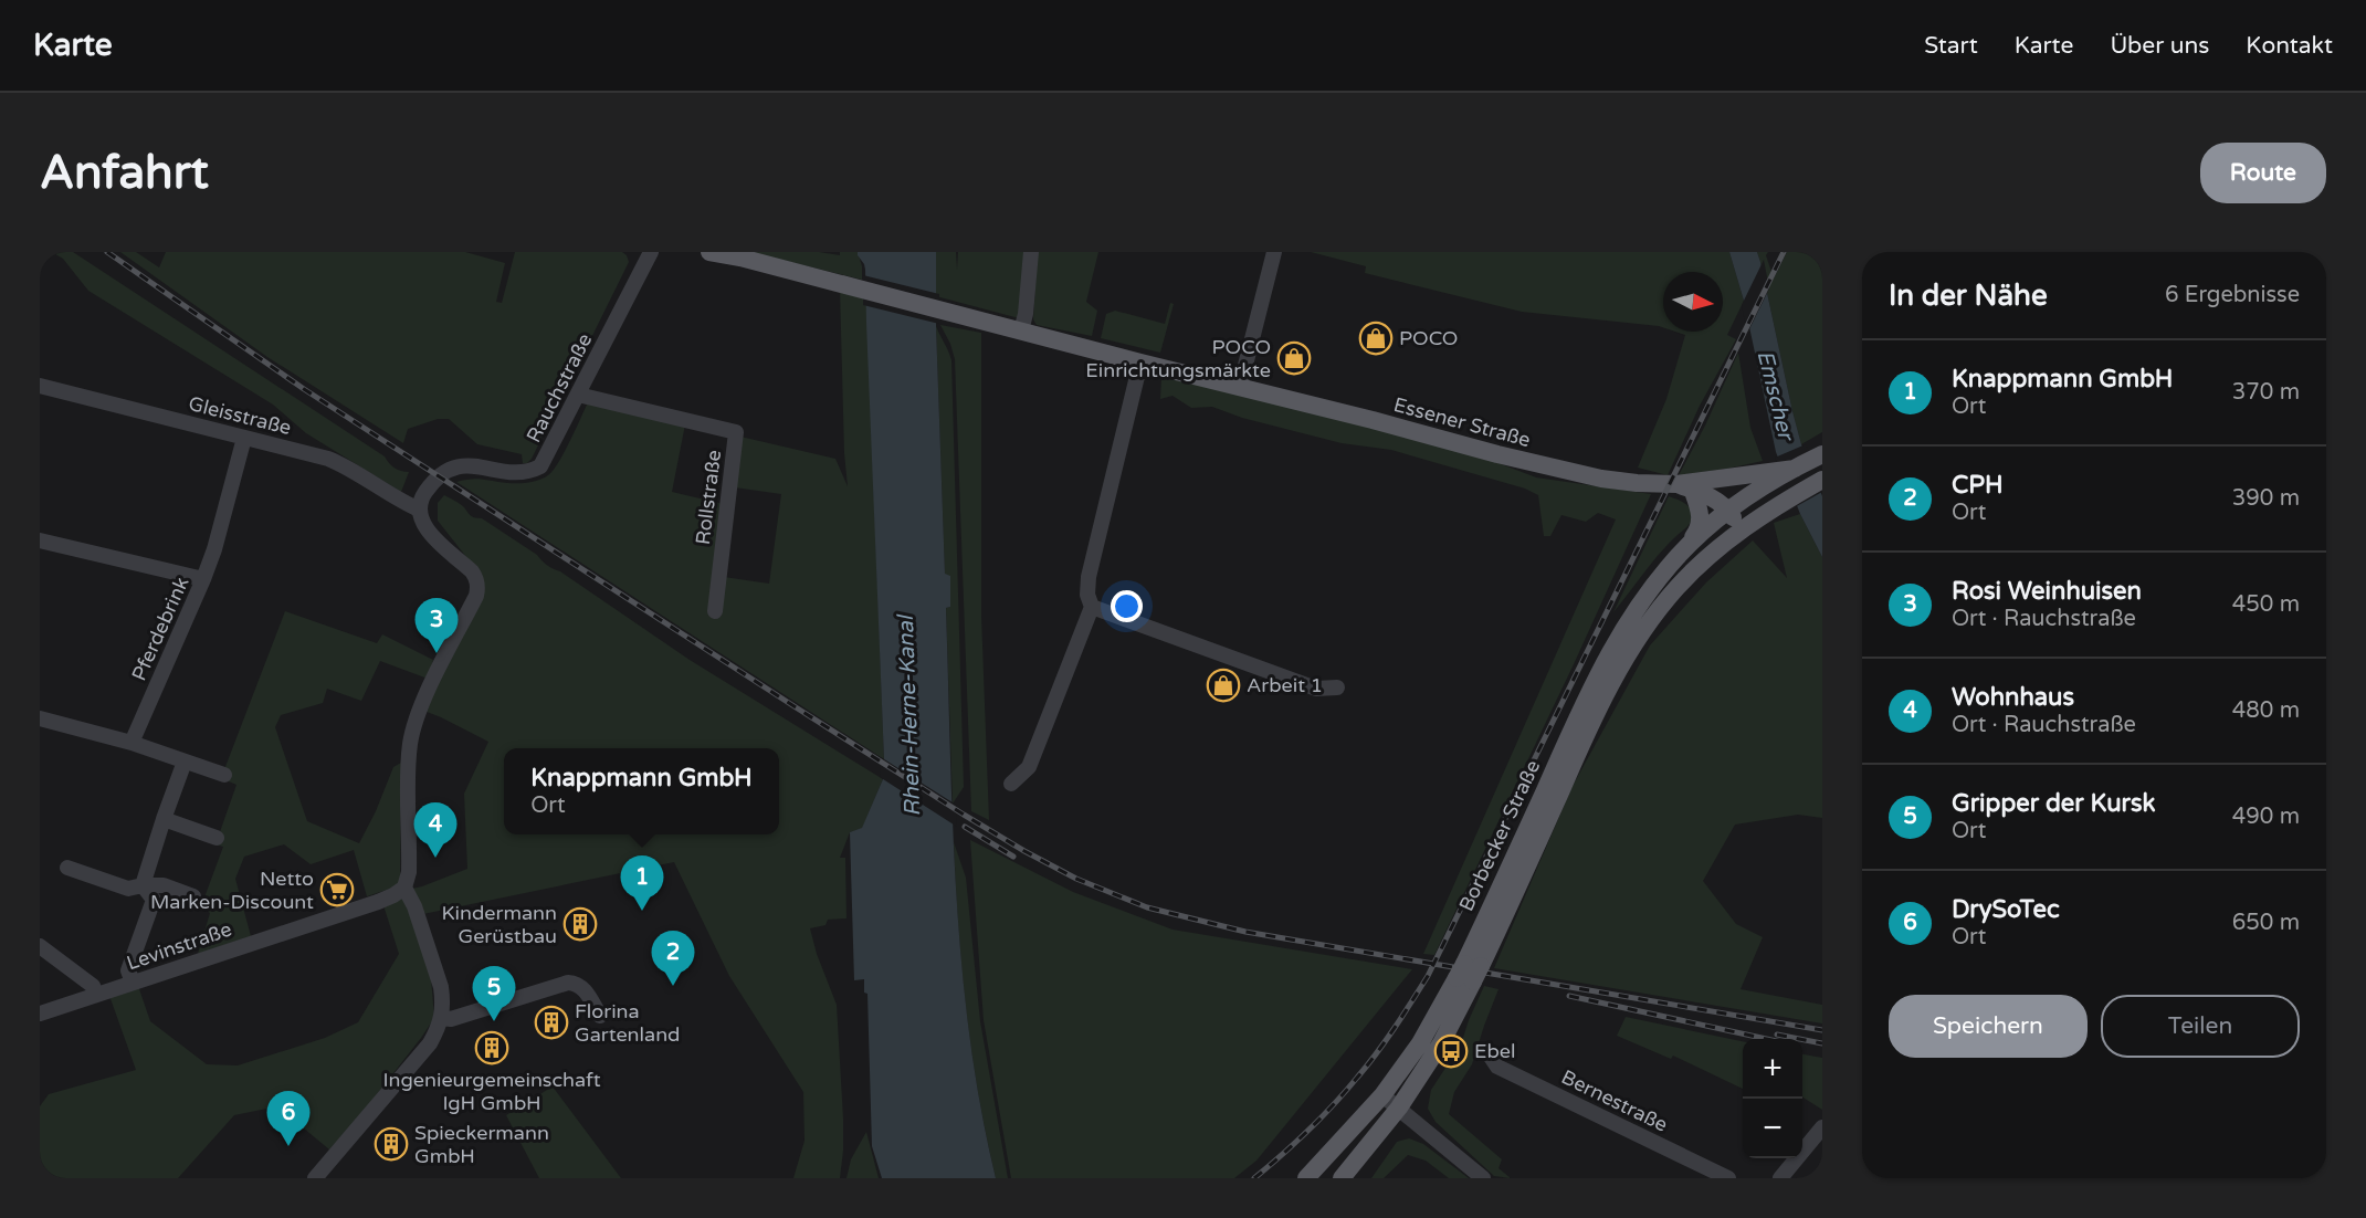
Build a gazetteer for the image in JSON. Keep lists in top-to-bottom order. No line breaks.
{"streets":{"main road":["Essener Straße","Borbecker Straße"],"street":["Rauchstraße","Gleisstraße","Rollstraße","Pferdebrink","Levinstraße","Bernestraße"]},"crossings":[["Rauchstraße","Gleisstraße"],["Rauchstraße","Rollstraße"],["Gleisstraße","Pferdebrink"],["Essener Straße","Borbecker Straße"]],"water":["Emscher","Rhein-Herne-Kanal"],"places":{"shop":["POCO","POCO Einrichtungsmärkte","Arbeit 1"],"supermarket":["Netto Marken-Discount"],"building":["Kindermann Gerüstbau","Florina Gartenland","Ingenieurgemeinschaft IgH GmbH","Spieckermann GmbH"],"bus stop":["Ebel"]},"north":"right","page":{"header":"Karte","nav":["Start","Karte","Über uns","Kontakt"],"buttons":["Route",["Speichern","Teilen"]],"title":"Anfahrt","heading":["In der Nähe","6 Ergebnisse"],"list":[{"mark":"1","name":"Knappmann GmbH","note":"Ort","value":"370 m"},{"mark":"2","name":"CPH","note":"Ort","value":"390 m"},{"mark":"3","name":"Rosi Weinhuisen","note":"Ort · Rauchstraße","value":"450 m"},{"mark":"4","name":"Wohnhaus","note":"Ort · Rauchstraße","value":"480 m"},{"mark":"5","name":"Gripper der Kursk","note":"Ort","value":"490 m"},{"mark":"6","name":"DrySoTec","note":"Ort","value":"650 m"}],"pins":["3","4","1","2","5","6"],"popup":["Knappmann GmbH","Ort"],"map_buttons":["+","−"]}}
